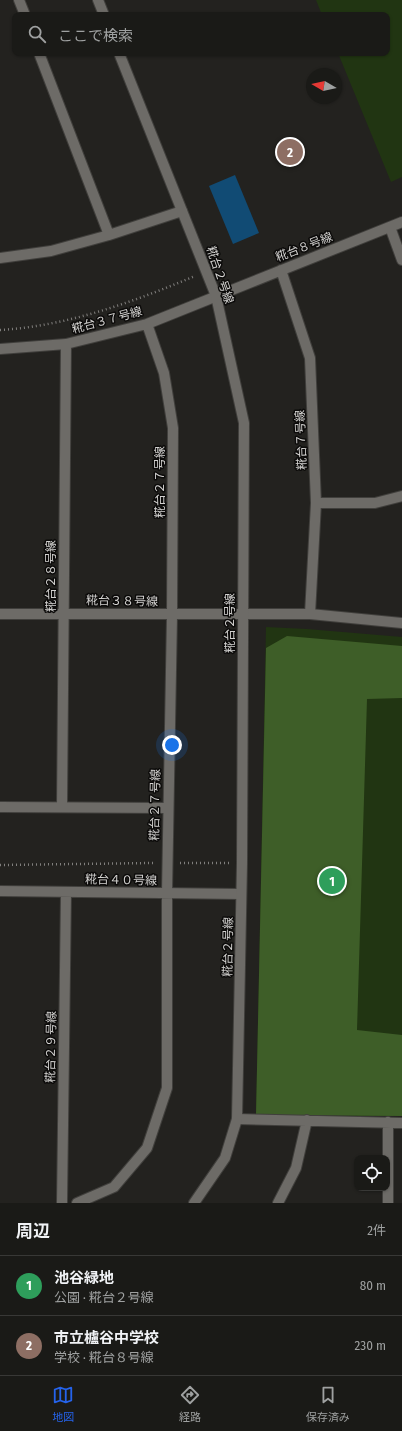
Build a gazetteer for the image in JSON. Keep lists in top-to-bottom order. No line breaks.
{"streets":{"street":["糀台８号線","糀台２号線","糀台３７号線","糀台７号線","糀台２７号線","糀台２８号線","糀台３８号線","糀台４０号線","糀台２９号線"]},"crossings":[["糀台８号線","糀台２号線"],["糀台８号線","糀台３７号線"],["糀台８号線","糀台７号線"],["糀台２号線","糀台３７号線"],["糀台２号線","糀台３８号線"],["糀台２号線","糀台４０号線"],["糀台３７号線","糀台２７号線"],["糀台３７号線","糀台２８号線"],["糀台７号線","糀台３８号線"],["糀台２７号線","糀台３８号線"],["糀台２７号線","糀台４０号線"],["糀台２８号線","糀台３８号線"],["糀台４０号線","糀台２９号線"]],"north":"left","page":{"search":"ここで検索","pins":["2","1"],"heading":["周辺","2件"],"list":[{"mark":"1","name":"池谷緑地","note":"公園 · 糀台２号線","value":"80 m"},{"mark":"2","name":"市立櫨谷中学校","note":"学校 · 糀台８号線","value":"230 m"}],"nav":["地図","経路","保存済み"]}}
